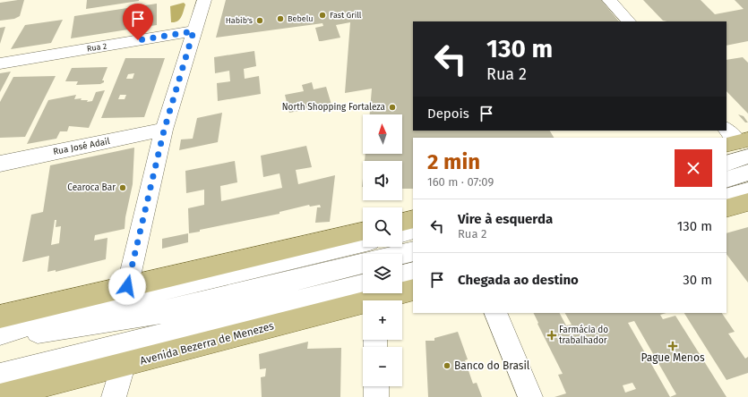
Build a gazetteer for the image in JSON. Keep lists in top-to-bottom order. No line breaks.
{"streets":{"main road":["Avenida Bezerra de Menezes"],"street":["Rua 2","Rua José Adail"]},"places":{"other":["Fast Grill","Bebelu","Habib's","North Shopping Fortaleza","Cearoca Bar","Banco do Brasil"],"health":["Farmácia do trabalhador","Pague Menos"]},"north":"top","page":{"turn":["130 m","Rua 2"],"then":"Depois","map_buttons":["+","−"],"heading":["2 min","160 m · 07:09"],"list":[{"name":"Vire à esquerda","note":"Rua 2","value":"130 m"},{"name":"Chegada ao destino","value":"30 m"}]}}
